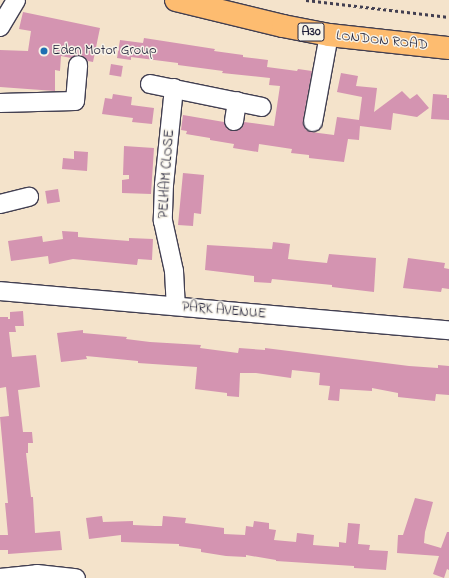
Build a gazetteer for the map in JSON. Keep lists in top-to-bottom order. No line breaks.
{"streets":{"main road":["A30","LONDON ROAD"],"street":["PELHAM CLOSE","PARK AVENUE"]},"crossings":[["PELHAM CLOSE","PARK AVENUE"]],"places":["Eden Motor Group"]}
